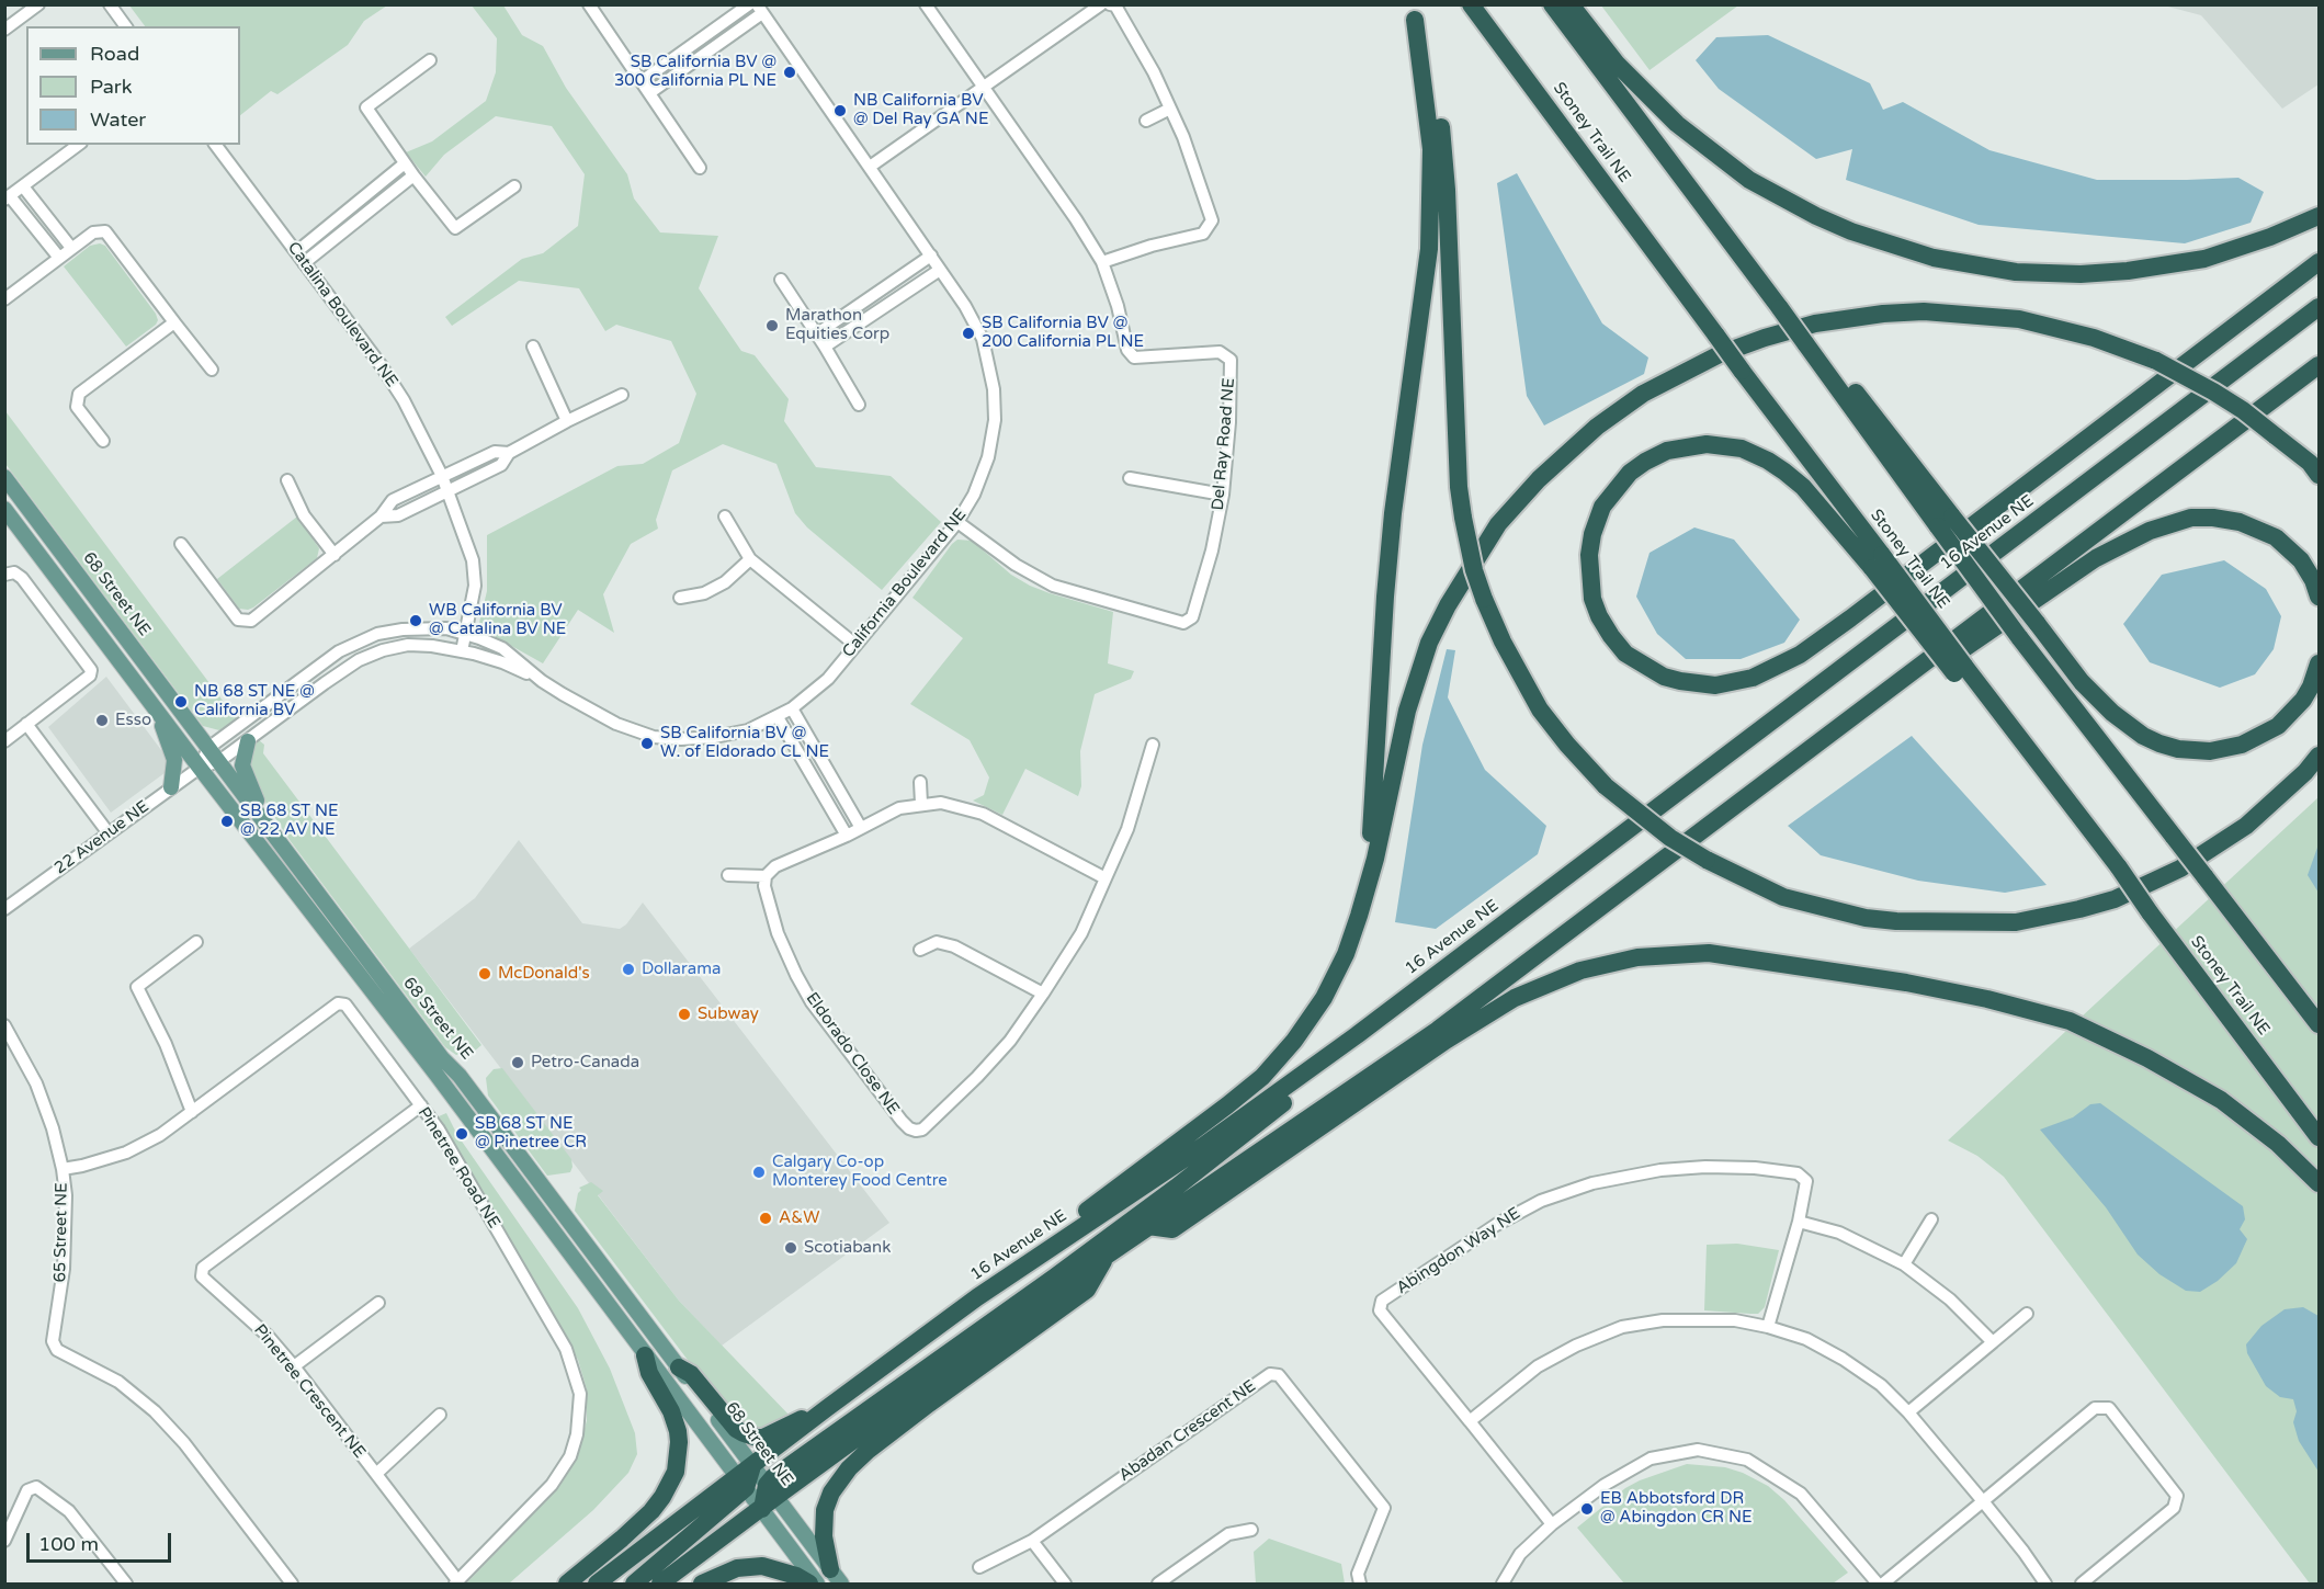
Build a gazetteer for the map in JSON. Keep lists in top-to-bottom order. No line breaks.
{"streets":{"highway":["Stoney Trail NE","16 Avenue NE"],"main road":["68 Street NE"],"street":["Catalina Boulevard NE","Del Ray Road NE","California Boulevard NE","22 Avenue NE","Eldorado Close NE","Pinetree Road NE","65 Street NE","Abingdon Way NE","Pinetree Crescent NE","Abadan Crescent NE"]},"crossings":[["Catalina Boulevard NE","California Boulevard NE"],["Del Ray Road NE","California Boulevard NE"],["16 Avenue NE","68 Street NE"],["California Boulevard NE","68 Street NE"],["California Boulevard NE","22 Avenue NE"],["68 Street NE","22 Avenue NE"],["Pinetree Road NE","65 Street NE"],["Pinetree Road NE","Pinetree Crescent NE"]],"places":["SB California BV @ 300 California PL NE","NB California BV @ Del Ray GA NE","Marathon Equities Corp","SB California BV @ 200 California PL NE","WB California BV @ Catalina BV NE","NB 68 ST NE @ California BV","Esso","SB California BV @ W. of Eldorado CL NE","SB 68 ST NE @ 22 AV NE","Dollarama","McDonald's","Subway","Petro-Canada","SB 68 ST NE @ Pinetree CR","Calgary Co-op Monterey Food Centre","A&W","Scotiabank","EB Abbotsford DR @ Abingdon CR NE"],"legend":["Road","Park","Water"],"scale_bar":"100 m"}
